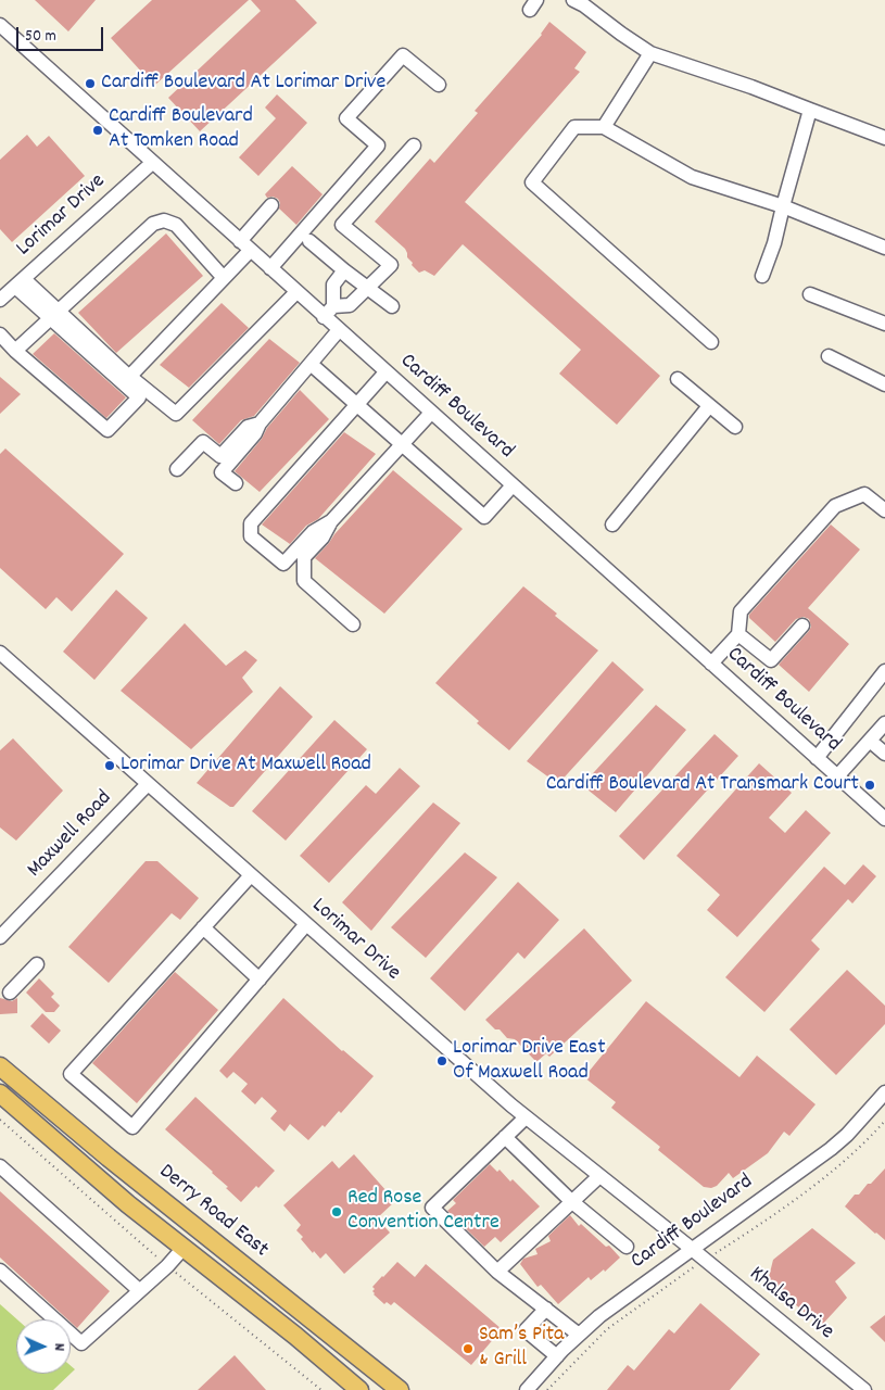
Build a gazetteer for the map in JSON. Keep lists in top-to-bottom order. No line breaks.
{"streets":{"main road":["Derry Road East"],"street":["Lorimar Drive","Cardiff Boulevard","Maxwell Road","Khalsa Drive"]},"crossings":[["Lorimar Drive","Cardiff Boulevard"],["Lorimar Drive","Maxwell Road"],["Lorimar Drive","Khalsa Drive"],["Cardiff Boulevard","Khalsa Drive"]],"places":["Cardiff Boulevard At Lorimar Drive","Cardiff Boulevard At Tomken Road","Lorimar Drive At Maxwell Road","Cardiff Boulevard At Transmark Court","Lorimar Drive East Of Maxwell Road","Red Rose Convention Centre","Sam’s Pita & Grill"],"scale_bar":"50 m","north":"right"}
